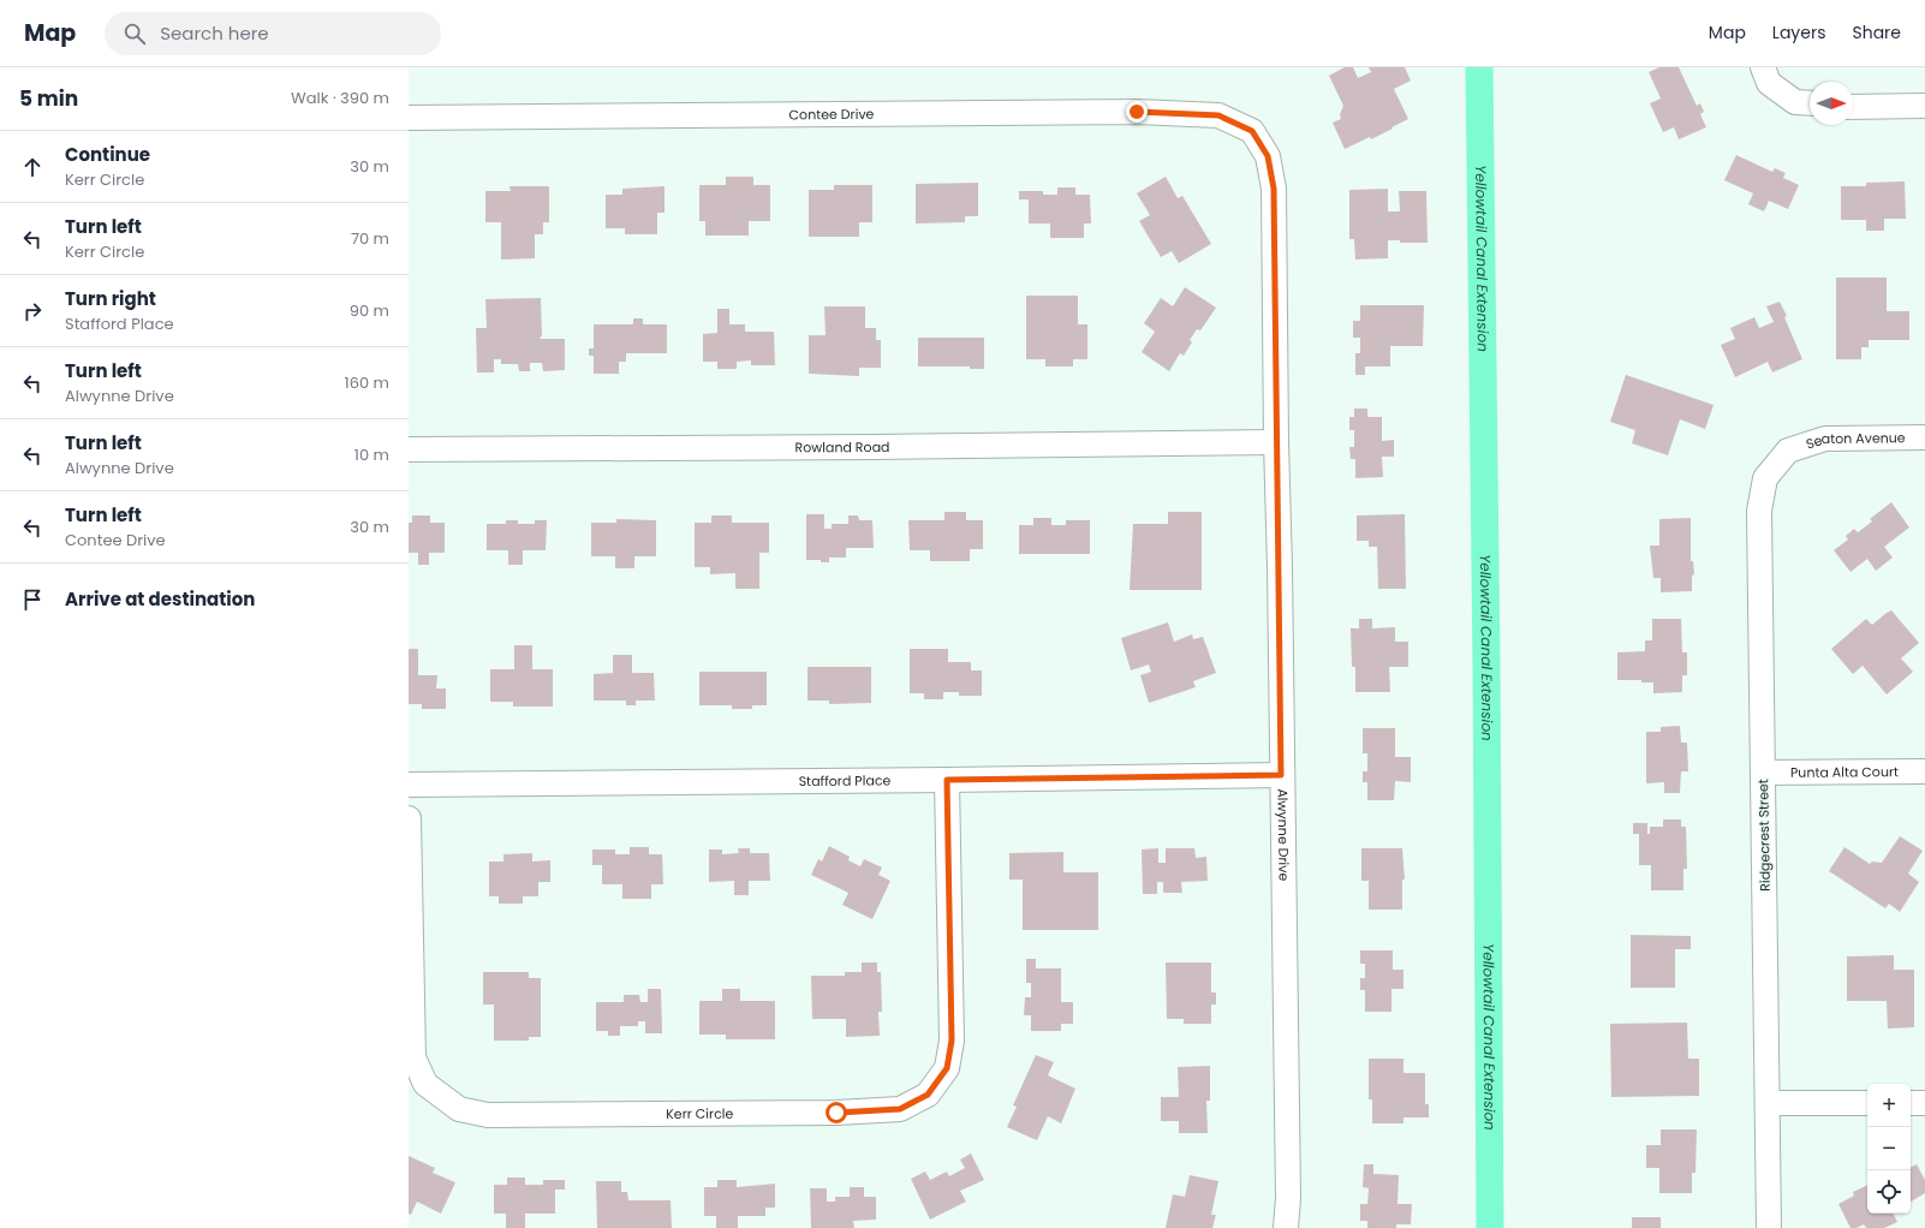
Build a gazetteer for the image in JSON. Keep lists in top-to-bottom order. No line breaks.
{"streets":{"street":["Contee Drive","Seaton Avenue","Rowland Road","Punta Alta Court","Stafford Place","Alwynne Drive","Ridgecrest Street","Kerr Circle"]},"crossings":[["Contee Drive","Alwynne Drive"],["Seaton Avenue","Ridgecrest Street"],["Rowland Road","Alwynne Drive"],["Punta Alta Court","Ridgecrest Street"],["Stafford Place","Alwynne Drive"],["Stafford Place","Kerr Circle"]],"water":["Yellowtail Canal Extension"],"north":"right","page":{"header":"Map","search":"Search here","nav":["Map","Layers","Share"],"heading":["5 min","Walk · 390 m"],"list":[["Continue","Kerr Circle","30 m"],["Turn left","Kerr Circle","70 m"],["Turn right","Stafford Place","90 m"],["Turn left","Alwynne Drive","160 m"],["Turn left","Alwynne Drive","10 m"],["Turn left","Contee Drive","30 m"],"Arrive at destination"],"map_buttons":["+","−"]}}
